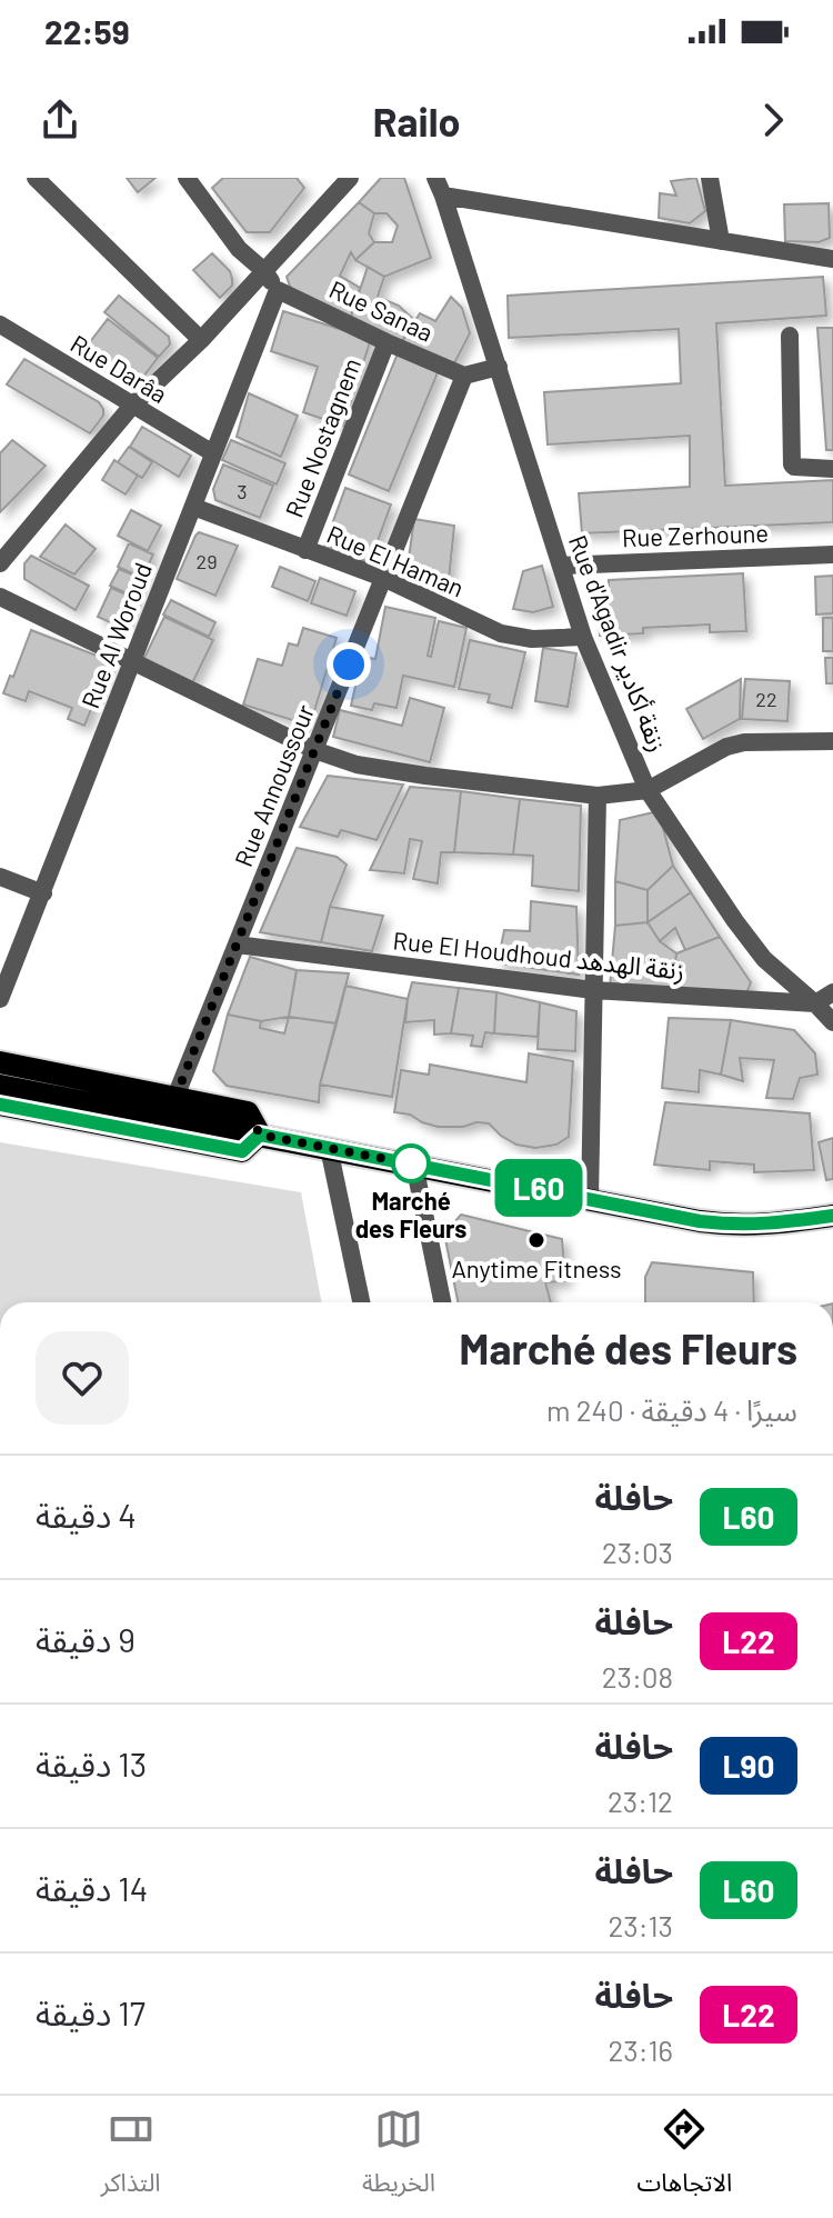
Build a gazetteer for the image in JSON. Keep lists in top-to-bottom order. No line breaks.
{"streets":{"street":["Rue Sanaa","Rue Darâa","Rue Nostagnem","Rue Zerhoune","Rue El Haman","Rue Al Woroud","Rue d'Agadir زنقة أكادير","Rue Annoussour","Rue El Houdhoud زنقة الهدهد"]},"crossings":[["Rue Sanaa","Rue Nostagnem"],["Rue Sanaa","Rue Al Woroud"],["Rue Sanaa","Rue Annoussour"],["Rue Darâa","Rue Al Woroud"],["Rue Nostagnem","Rue El Haman"],["Rue Zerhoune","Rue d'Agadir زنقة أكادير"],["Rue El Haman","Rue Al Woroud"],["Rue El Haman","Rue d'Agadir زنقة أكادير"],["Rue El Haman","Rue Annoussour"],["Rue d'Agadir زنقة أكادير","Rue El Houdhoud زنقة الهدهد"],["Rue Annoussour","Rue El Houdhoud زنقة الهدهد"]],"places":["Marché des Fleurs","Anytime Fitness"],"lines":["bus line L60"],"house_numbers":["3","29","22"],"page":{"status":"22:59","header":"Railo","on_map":"L60","heading":["Marché des Fleurs","سيرًا · 4 دقيقة · 240 m"],"list":[{"mark":"L60","name":"حافلة","note":"23:03","value":"4 دقيقة"},{"mark":"L22","name":"حافلة","note":"23:08","value":"9 دقيقة"},{"mark":"L90","name":"حافلة","note":"23:12","value":"13 دقيقة"},{"mark":"L60","name":"حافلة","note":"23:13","value":"14 دقيقة"},{"mark":"L22","name":"حافلة","note":"23:16","value":"17 دقيقة"}],"tabs":["الاتجاهات","الخريطة","التذاكر"]}}
